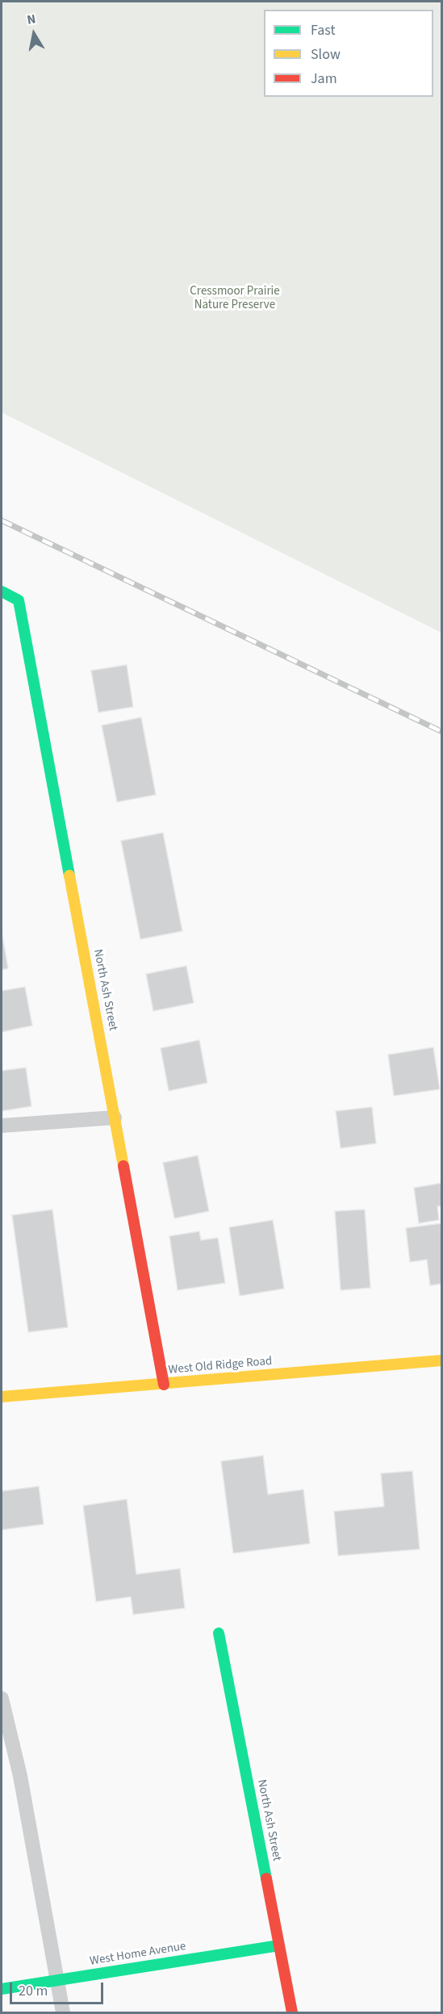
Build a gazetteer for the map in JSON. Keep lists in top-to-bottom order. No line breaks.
{"streets":{"street":["North Ash Street","West Old Ridge Road","West Home Avenue"]},"crossings":[["North Ash Street","West Old Ridge Road"],["North Ash Street","West Home Avenue"]],"parks":["Cressmoor Prairie Nature Preserve"],"legend":["Fast","Slow","Jam"],"scale_bar":"20 m","north":"top"}
